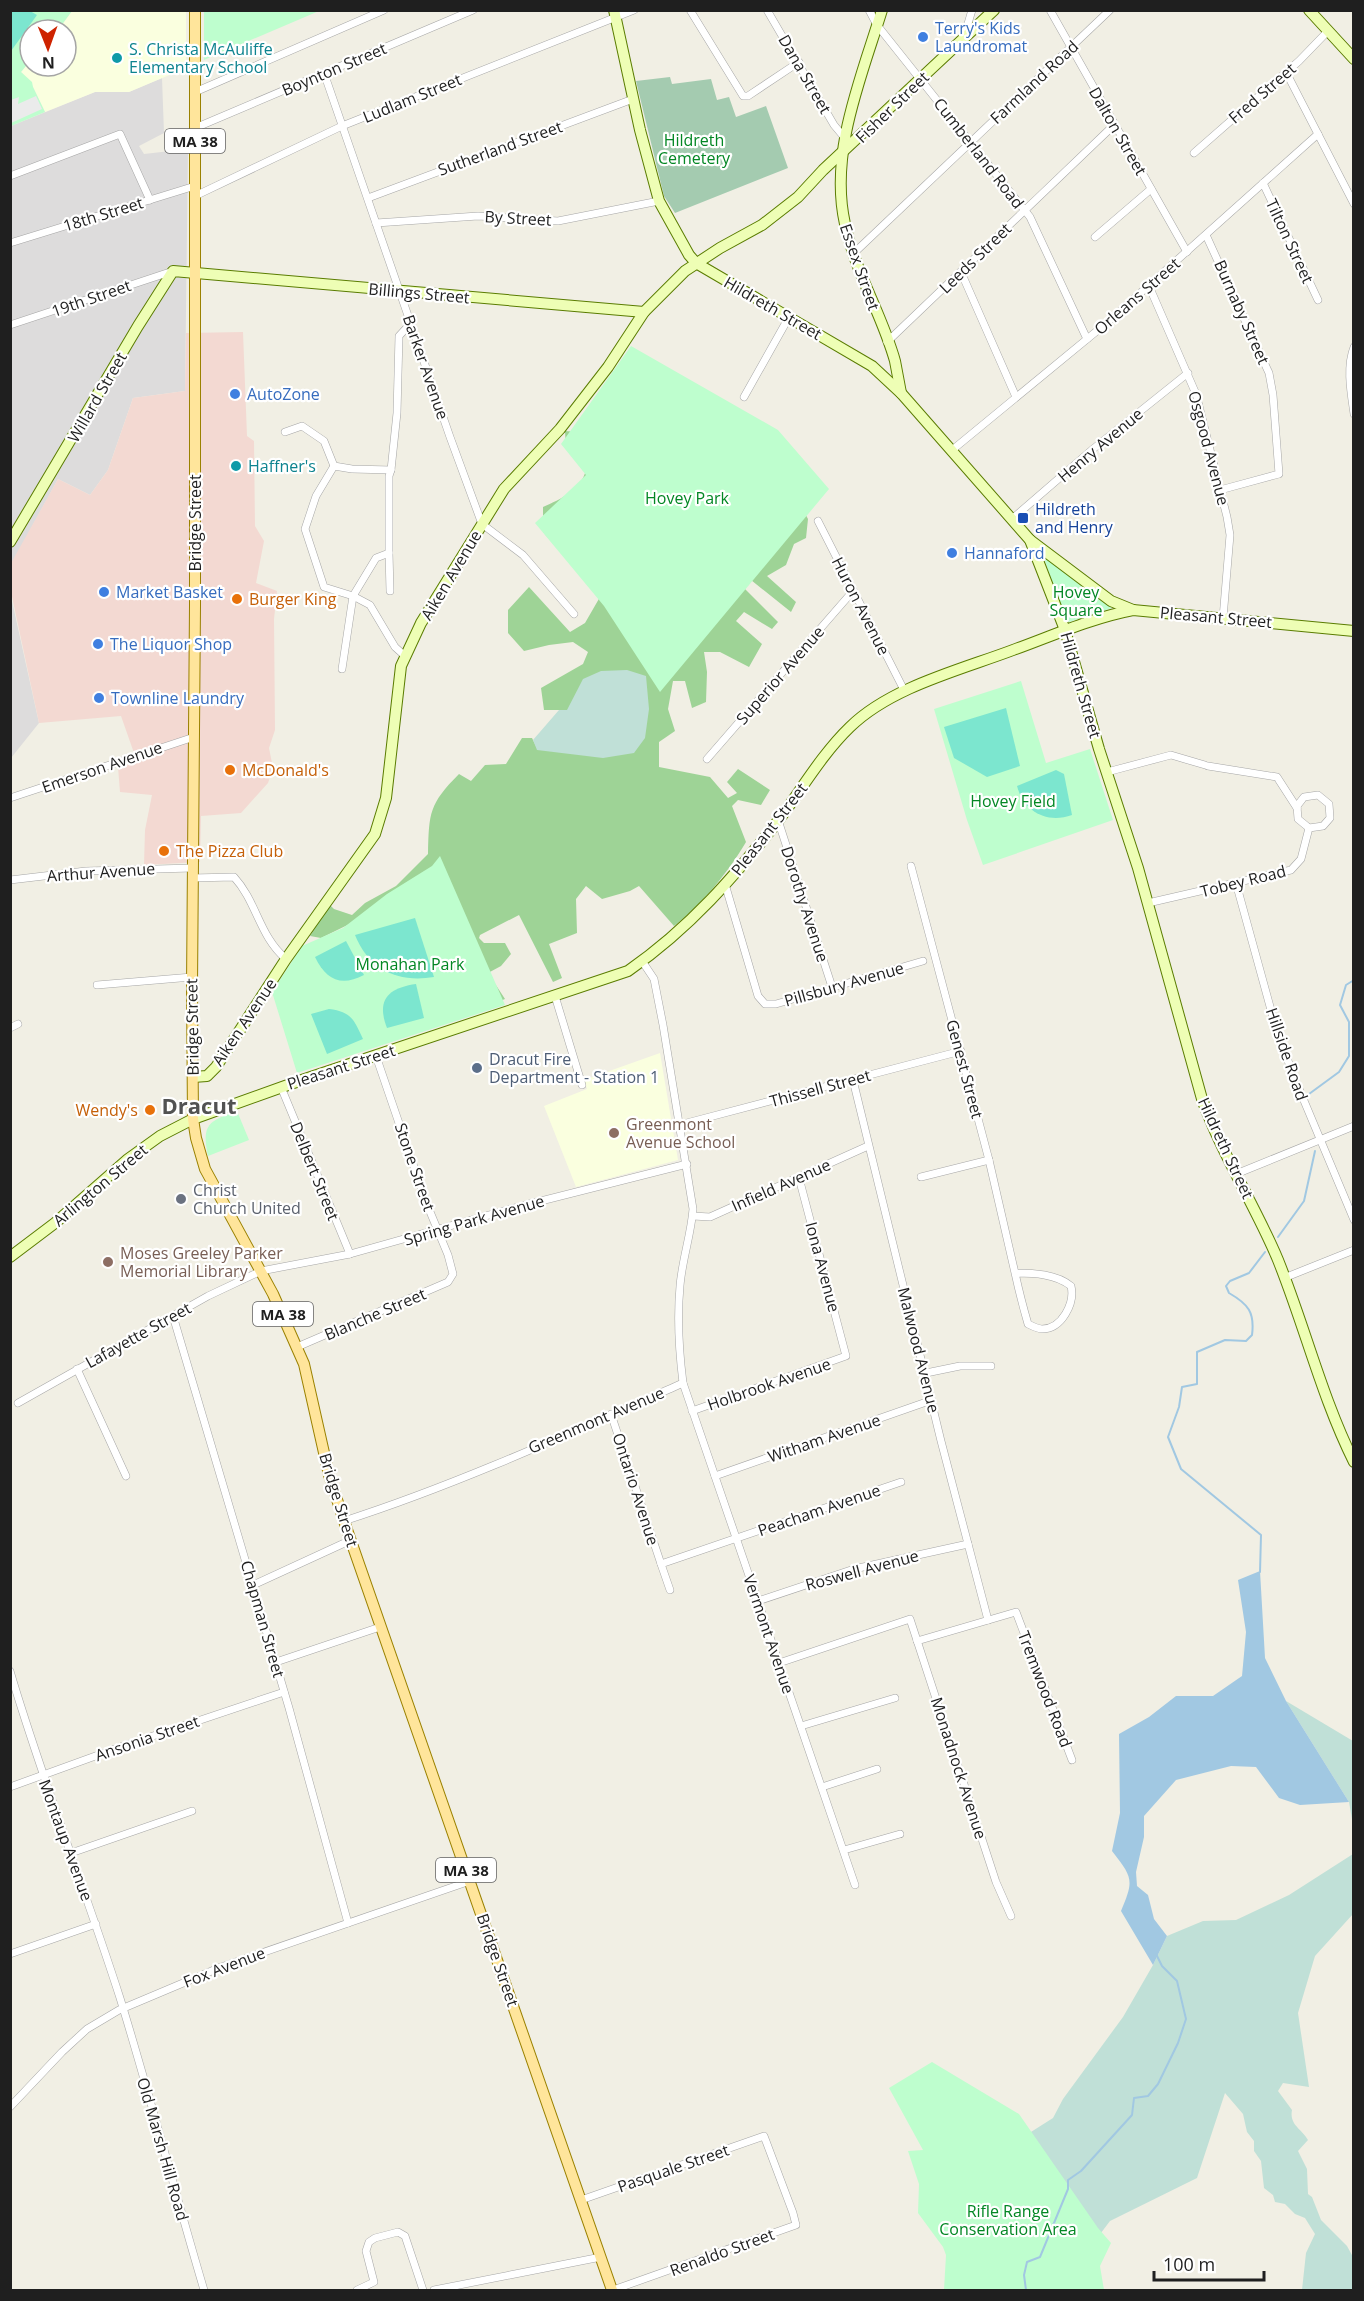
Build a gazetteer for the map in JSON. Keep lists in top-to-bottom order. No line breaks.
{"streets":{"main road":["MA 38","Bridge Street"],"street":["Boynton Street","Dana Street","Farmland Road","Fred Street","Ludlam Street","Fisher Street","Dalton Street","Sutherland Street","Cumberland Road","18th Street","By Street","Tilton Street","Leeds Street","Essex Street","Billings Street","Orleans Street","19th Street","Hildreth Street","Burnaby Street","Barker Avenue","Willard Street","Henry Avenue","Osgood Avenue","Aiken Avenue","Huron Avenue","Pleasant Street","Superior Avenue","Emerson Avenue","Arthur Avenue","Tobey Road","Dorothy Avenue","Pillsbury Avenue","Hillside Road","Genest Street","Thissell Street","Stone Street","Delbert Street","Arlington Street","Infield Avenue","Spring Park Avenue","Iona Avenue","Blanche Street","Lafayette Street","Malwood Avenue","Holbrook Avenue","Greenmont Avenue","Witham Avenue","Ontario Avenue","Peacham Avenue","Roswell Avenue","Chapman Street","Vermont Avenue","Tremwood Road","Ansonia Street","Monadnock Avenue","Montaup Avenue","Fox Avenue","Old Marsh Hill Road","Pasquale Street","Renaldo Street"]},"crossings":[["Boynton Street","Barker Avenue"],["Boynton Street","Bridge Street"],["Dana Street","Essex Street"],["Farmland Road","Dalton Street"],["Farmland Road","Cumberland Road"],["Farmland Road","Essex Street"],["Ludlam Street","18th Street"],["Ludlam Street","Hildreth Street"],["Ludlam Street","Barker Avenue"],["Ludlam Street","Bridge Street"],["Fisher Street","Cumberland Road"],["Fisher Street","Essex Street"],["Fisher Street","Aiken Avenue"],["Dalton Street","Leeds Street"],["Dalton Street","Orleans Street"],["Sutherland Street","Hildreth Street"],["Sutherland Street","Barker Avenue"],["Cumberland Road","Leeds Street"],["Cumberland Road","Orleans Street"],["18th Street","Bridge Street"],["By Street","Hildreth Street"],["By Street","Barker Avenue"],["Tilton Street","Orleans Street"],["Leeds Street","Essex Street"],["Essex Street","Hildreth Street"],["Essex Street","Aiken Avenue"],["Billings Street","Barker Avenue"],["Billings Street","Bridge Street"],["Billings Street","Aiken Avenue"],["Orleans Street","Hildreth Street"],["Orleans Street","Burnaby Street"],["Orleans Street","Osgood Avenue"],["19th Street","Willard Street"],["Hildreth Street","Henry Avenue"],["Hildreth Street","Aiken Avenue"],["Hildreth Street","Pleasant Street"],["Hildreth Street","Tobey Road"],["Burnaby Street","Osgood Avenue"],["Barker Avenue","Aiken Avenue"],["Henry Avenue","Osgood Avenue"],["Osgood Avenue","Pleasant Street"],["Bridge Street","Aiken Avenue"],["Bridge Street","Pleasant Street"],["Bridge Street","Emerson Avenue"],["Bridge Street","Arthur Avenue"],["Bridge Street","Arlington Street"],["Bridge Street","Spring Park Avenue"],["Bridge Street","Blanche Street"],["Bridge Street","Lafayette Street"],["Bridge Street","Greenmont Avenue"],["Bridge Street","Fox Avenue"],["Bridge Street","Pasquale Street"],["Bridge Street","Renaldo Street"],["Aiken Avenue","Arthur Avenue"],["Huron Avenue","Pleasant Street"],["Huron Avenue","Superior Avenue"],["Pleasant Street","Dorothy Avenue"],["Pleasant Street","Pillsbury Avenue"],["Pleasant Street","Stone Street"],["Pleasant Street","Delbert Street"],["Pleasant Street","Arlington Street"],["Pleasant Street","Greenmont Avenue"],["Tobey Road","Hillside Road"],["Dorothy Avenue","Pillsbury Avenue"],["Genest Street","Thissell Street"],["Thissell Street","Malwood Avenue"],["Thissell Street","Greenmont Avenue"],["Stone Street","Spring Park Avenue"],["Stone Street","Blanche Street"],["Delbert Street","Spring Park Avenue"],["Infield Avenue","Iona Avenue"],["Infield Avenue","Malwood Avenue"],["Infield Avenue","Greenmont Avenue"],["Spring Park Avenue","Lafayette Street"],["Spring Park Avenue","Greenmont Avenue"],["Iona Avenue","Holbrook Avenue"],["Lafayette Street","Chapman Street"],["Malwood Avenue","Witham Avenue"],["Malwood Avenue","Roswell Avenue"],["Malwood Avenue","Tremwood Road"],["Holbrook Avenue","Vermont Avenue"],["Greenmont Avenue","Ontario Avenue"],["Greenmont Avenue","Vermont Avenue"],["Witham Avenue","Vermont Avenue"],["Ontario Avenue","Peacham Avenue"],["Ontario Avenue","Vermont Avenue"],["Peacham Avenue","Vermont Avenue"],["Roswell Avenue","Vermont Avenue"],["Chapman Street","Ansonia Street"],["Chapman Street","Fox Avenue"],["Vermont Avenue","Monadnock Avenue"],["Ansonia Street","Montaup Avenue"],["Montaup Avenue","Fox Avenue"],["Montaup Avenue","Old Marsh Hill Road"],["Fox Avenue","Old Marsh Hill Road"],["Pasquale Street","Renaldo Street"]],"districts":["Dracut"],"parks":["Hildreth Cemetery","Hovey Park","Hovey Square","Hovey Field","Monahan Park","Rifle Range Conservation Area"],"places":{"other":["Terry's Kids Laundromat","S. Christa McAuliffe Elementary School","AutoZone","Haffner's","Hannaford","Market Basket","Burger King","The Liquor Shop","Townline Laundry","McDonald's","The Pizza Club","Dracut Fire Department - Station 1","Wendy's","Greenmont Avenue School","Christ Church United","Moses Greeley Parker Memorial Library"],"transit":["Hildreth and Henry"]},"scale_bar":"100 m","north":"bottom"}
